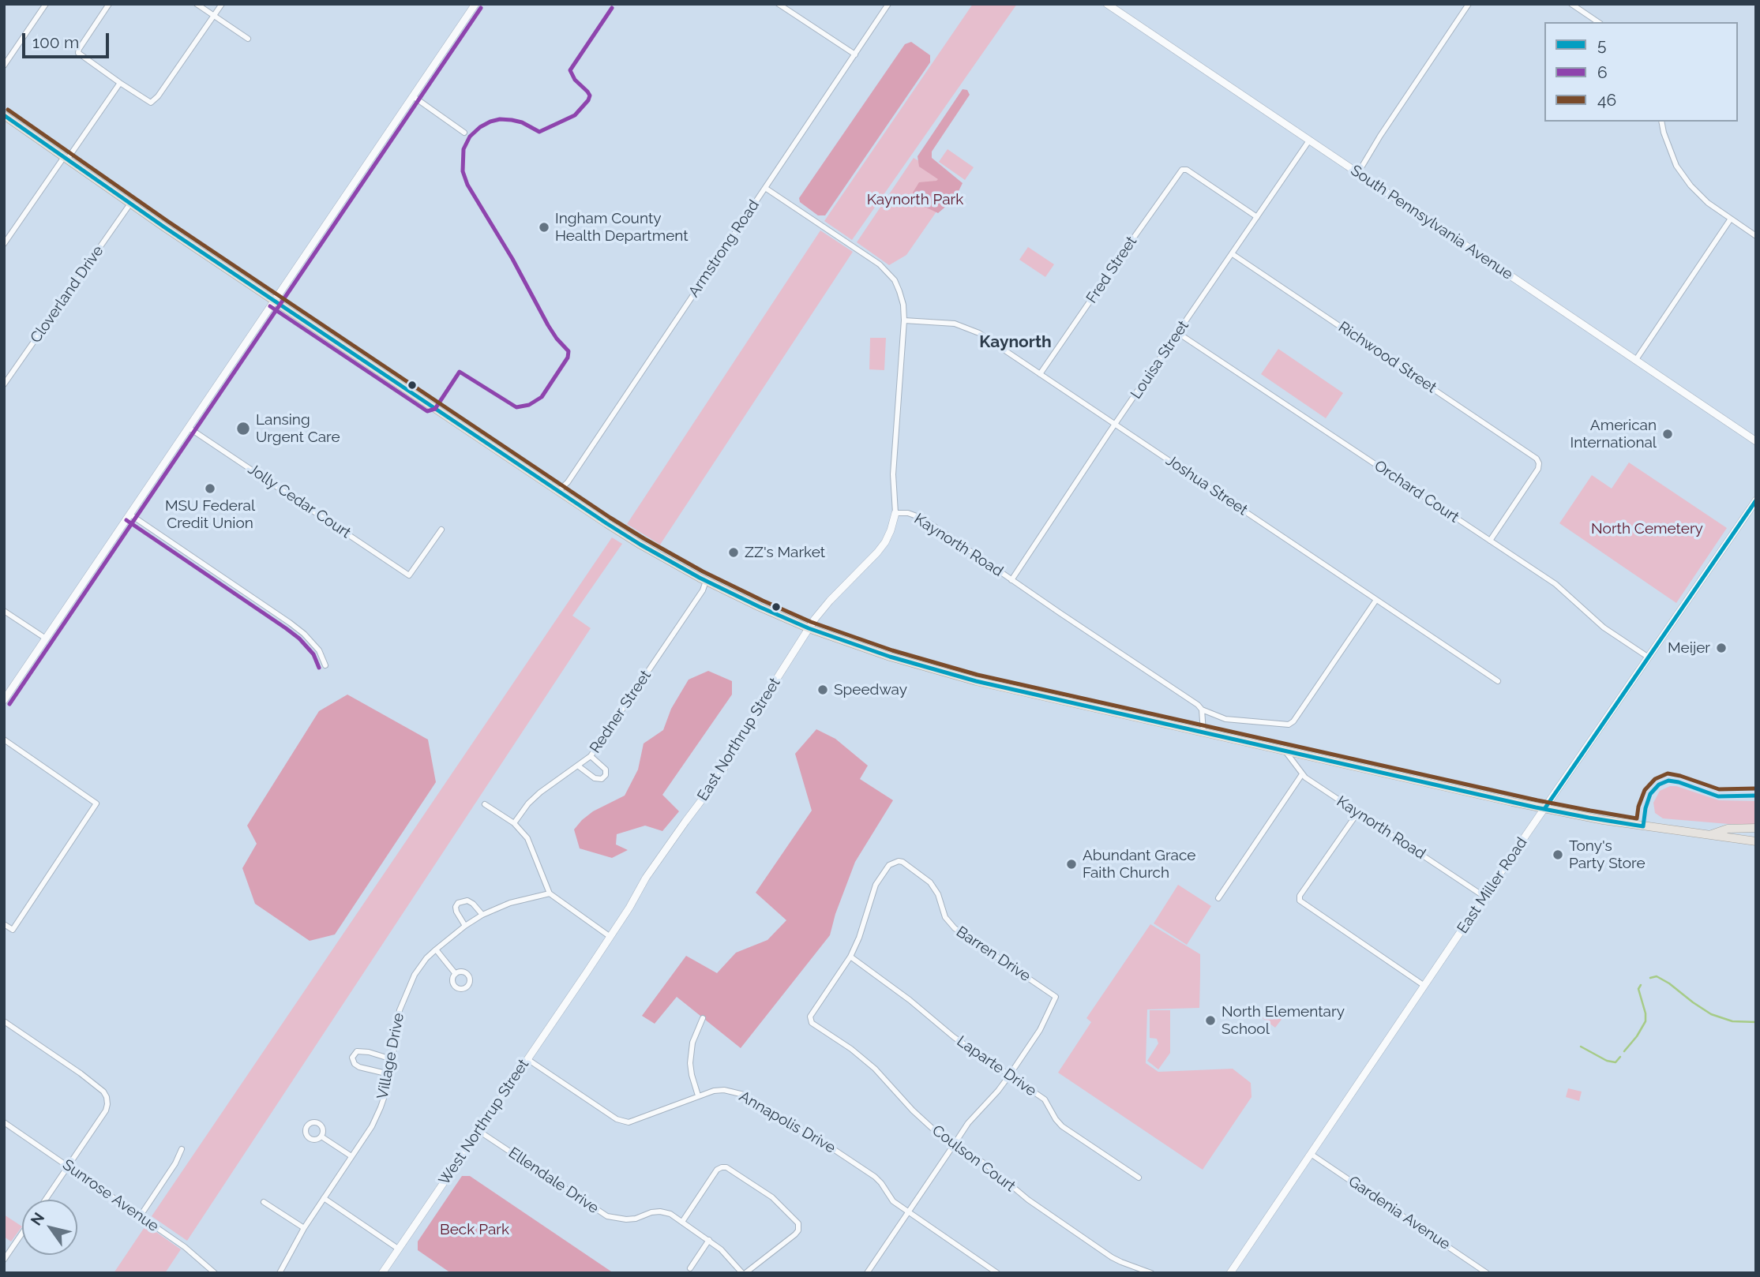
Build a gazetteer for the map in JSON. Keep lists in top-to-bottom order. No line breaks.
{"streets":{"street":["South Pennsylvania Avenue","Armstrong Road","Fred Street","Cloverland Drive","Richwood Street","Louisa Street","Joshua Street","Orchard Court","Jolly Cedar Court","Kaynorth Road","Redner Street","East Northrup Street","East Miller Road","Barren Drive","Village Drive","Laparte Drive","West Northrup Street","Annapolis Drive","Coulson Court","Ellendale Drive","Sunrose Avenue","Gardenia Avenue"]},"crossings":[["South Pennsylvania Avenue","Louisa Street"],["Armstrong Road","Kaynorth Road"],["Fred Street","Louisa Street"],["Fred Street","Joshua Street"],["Richwood Street","Louisa Street"],["Richwood Street","Orchard Court"],["Louisa Street","Joshua Street"],["Louisa Street","Orchard Court"],["Louisa Street","Kaynorth Road"],["Joshua Street","Kaynorth Road"],["Orchard Court","East Miller Road"],["Kaynorth Road","East Northrup Street"],["Kaynorth Road","East Miller Road"],["East Northrup Street","West Northrup Street"],["East Miller Road","Gardenia Avenue"],["Barren Drive","Laparte Drive"],["Barren Drive","Coulson Court"],["Laparte Drive","Coulson Court"],["West Northrup Street","Annapolis Drive"],["West Northrup Street","Ellendale Drive"]],"districts":["Kaynorth"],"parks":["Kaynorth Park","North Cemetery","Beck Park"],"places":["Ingham County Health Department","Lansing Urgent Care","American International","MSU Federal Credit Union","ZZ's Market","Meijer","Speedway","Tony's Party Store","Abundant Grace Faith Church","North Elementary School"],"lines":["transit line 6","transit line 46","transit line 5"],"legend":["5","6","46"],"scale_bar":"100 m","north":"top left"}
